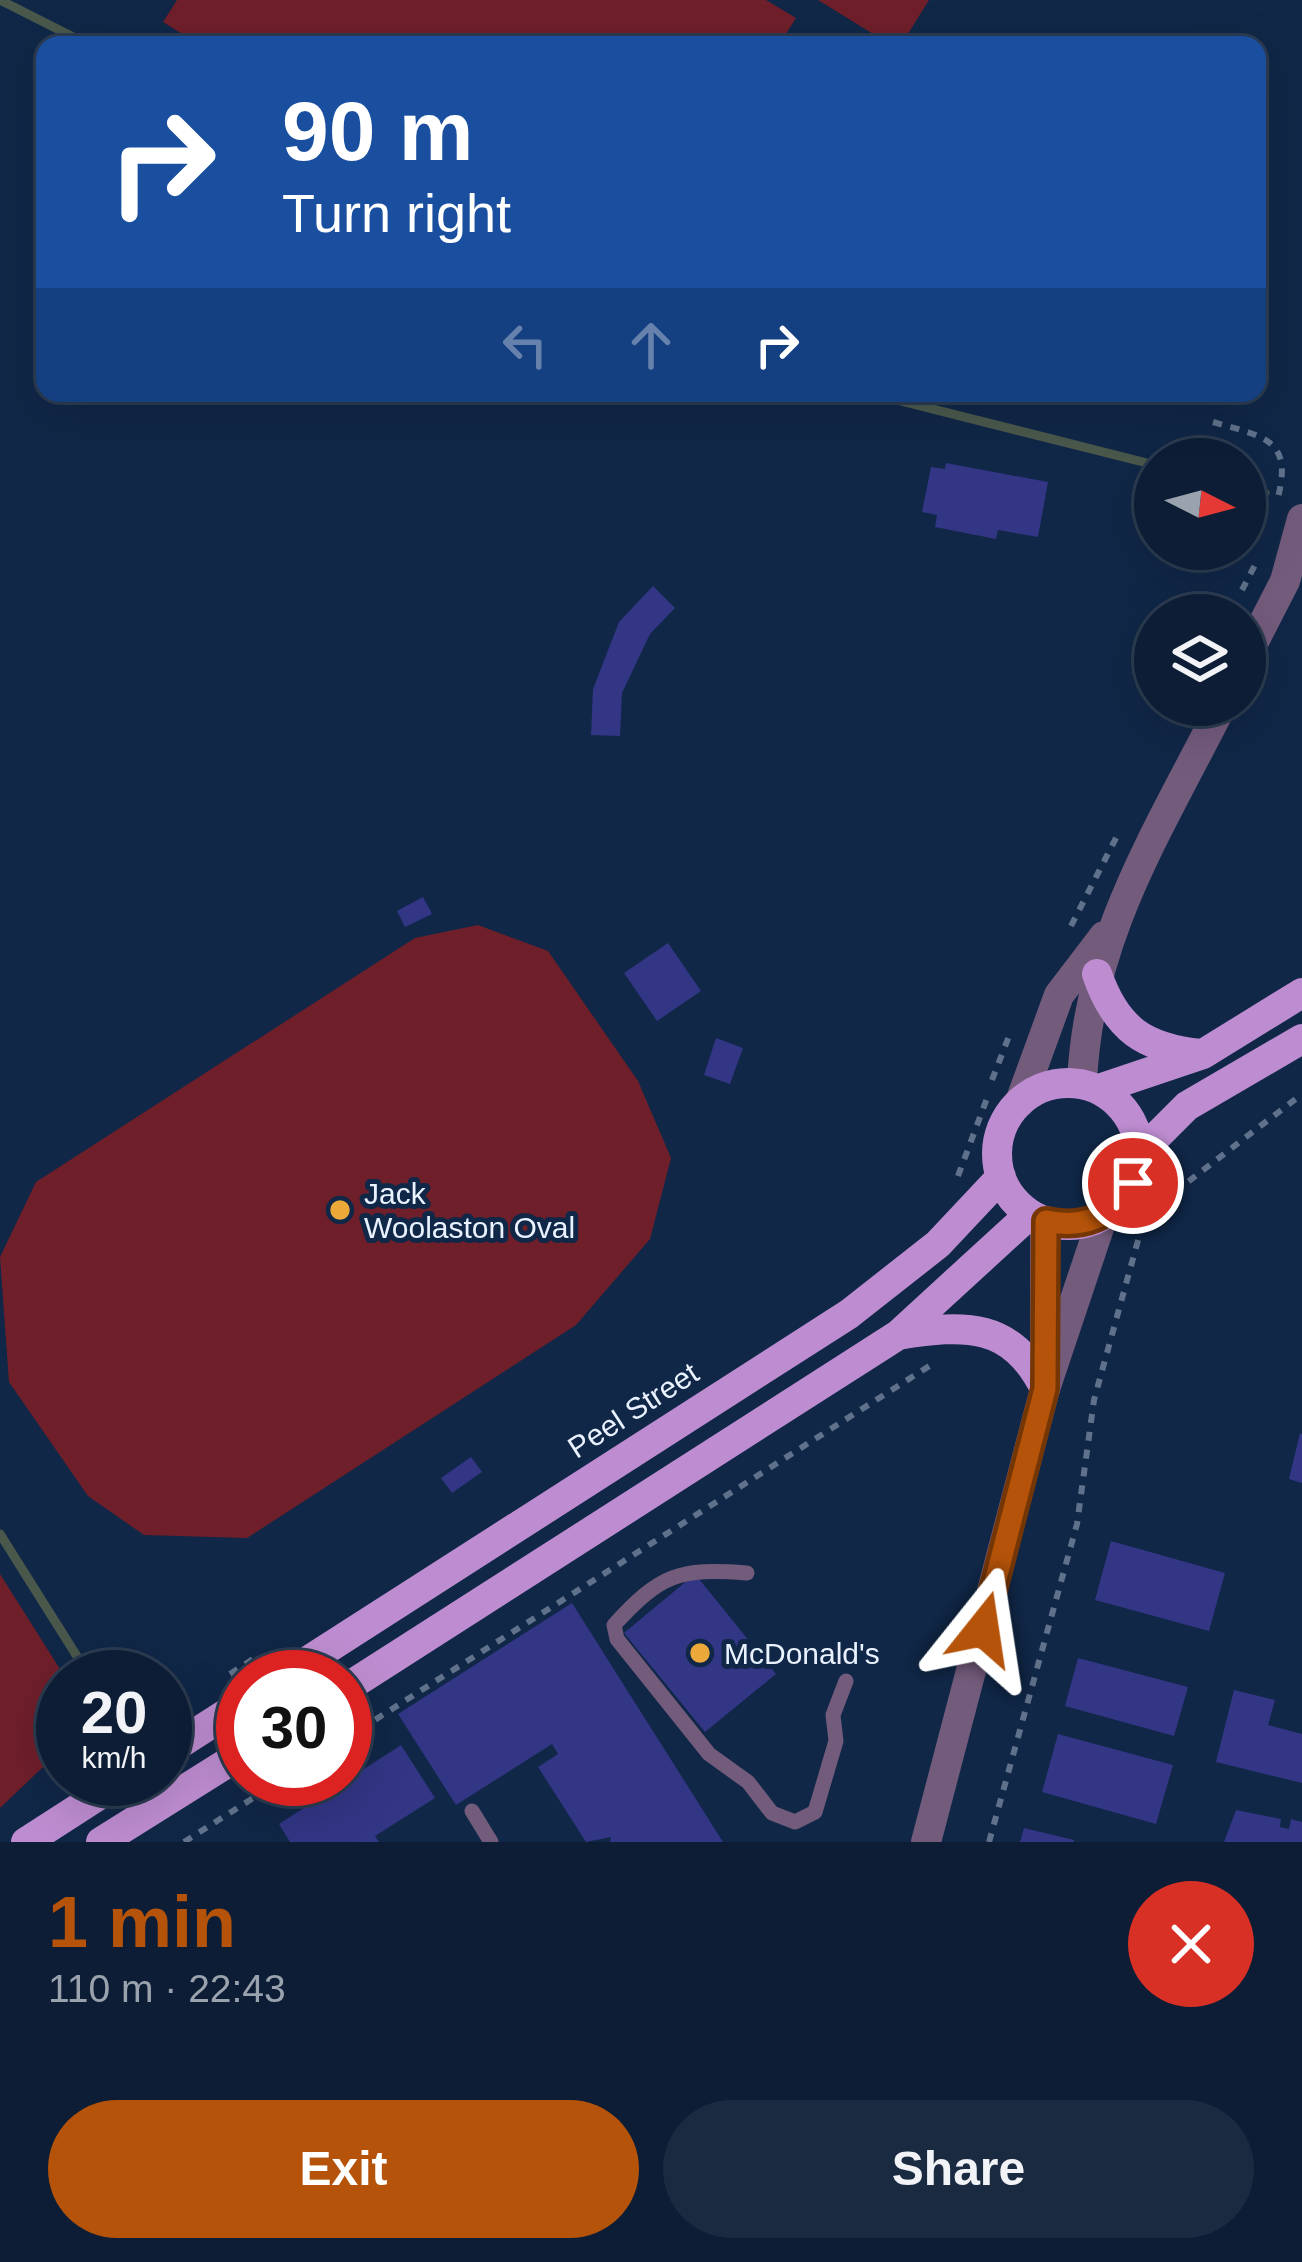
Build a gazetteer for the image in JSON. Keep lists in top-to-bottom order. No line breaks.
{"streets":{"main road":["Peel Street"]},"places":["Jack Woolaston Oval","McDonald's"],"north":"right","page":{"turn":["90 m","Turn right"],"speed":"20 km/h","limit":"30","heading":["1 min","110 m · 22:43"],"buttons":["Exit","Share"]}}
